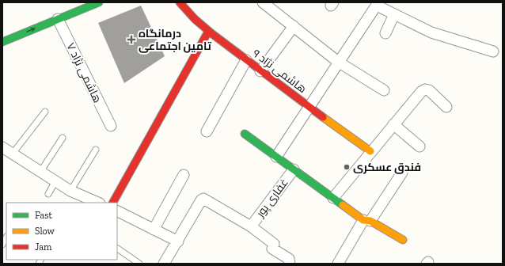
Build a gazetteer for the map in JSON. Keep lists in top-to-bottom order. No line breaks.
{"streets":{"street":["هاشمی نژاد ۹","هاشمی نژاد ۷","غفاری پور"]},"places":{"health":["درمانگاه تامین اجتماعی"],"other":["فندق عسکری"]},"legend":["Fast","Slow","Jam"]}
